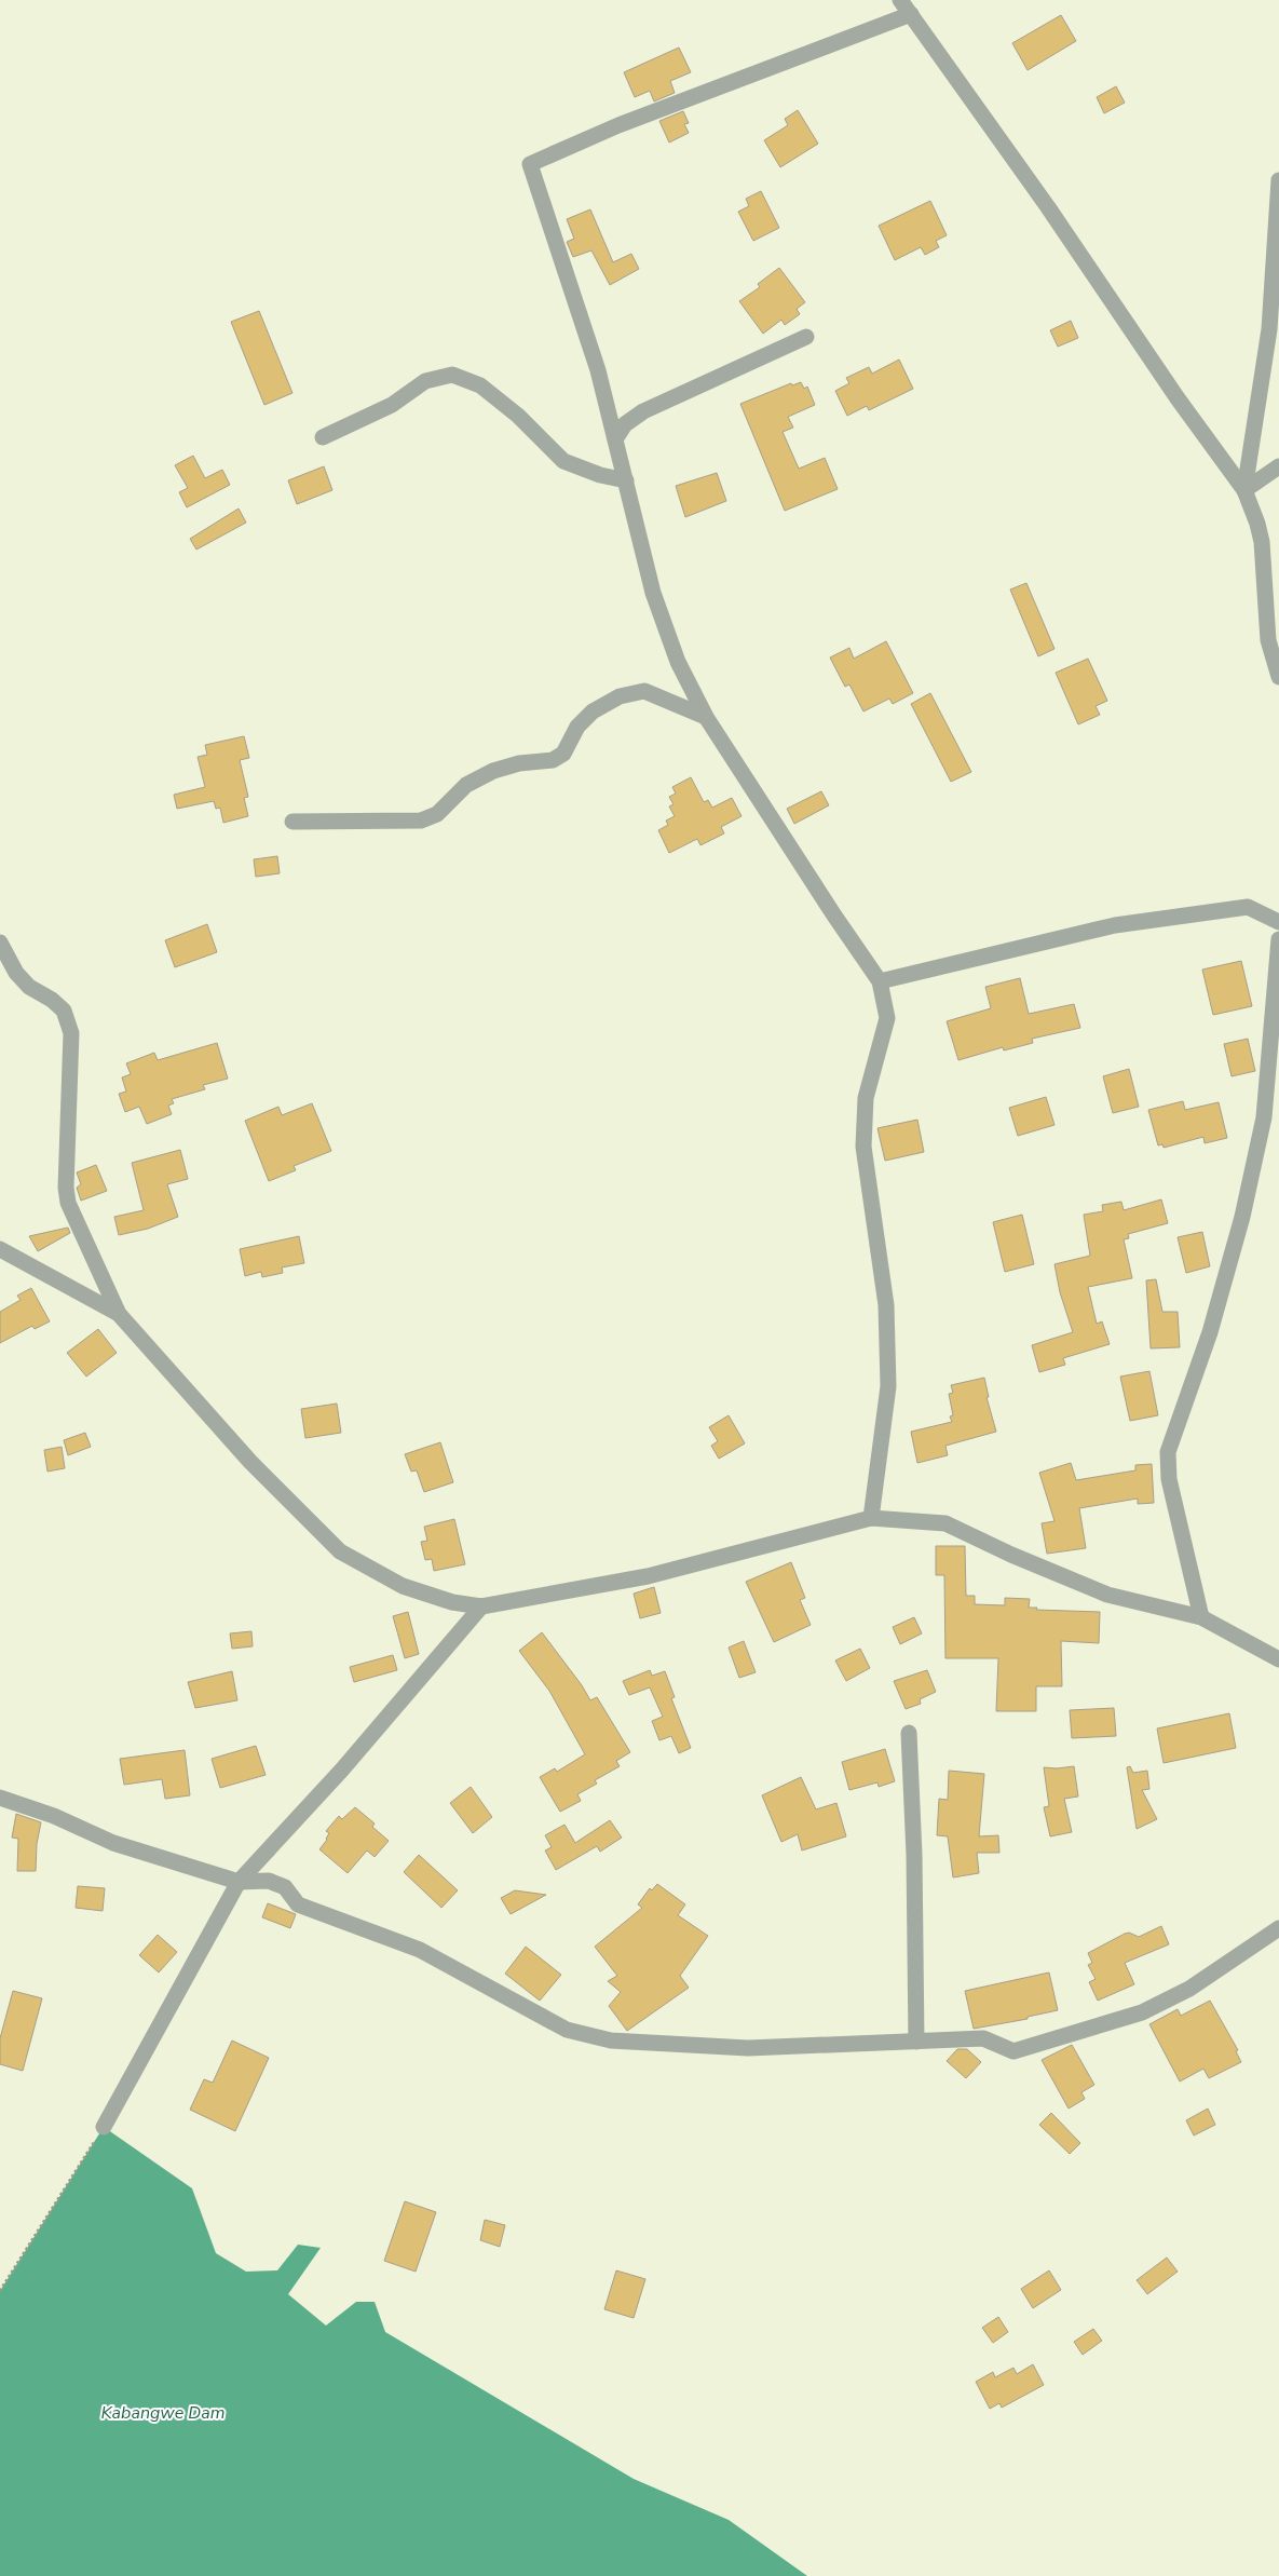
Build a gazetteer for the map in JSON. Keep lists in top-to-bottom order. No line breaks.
{"water":["Kabangwe Dam"]}
